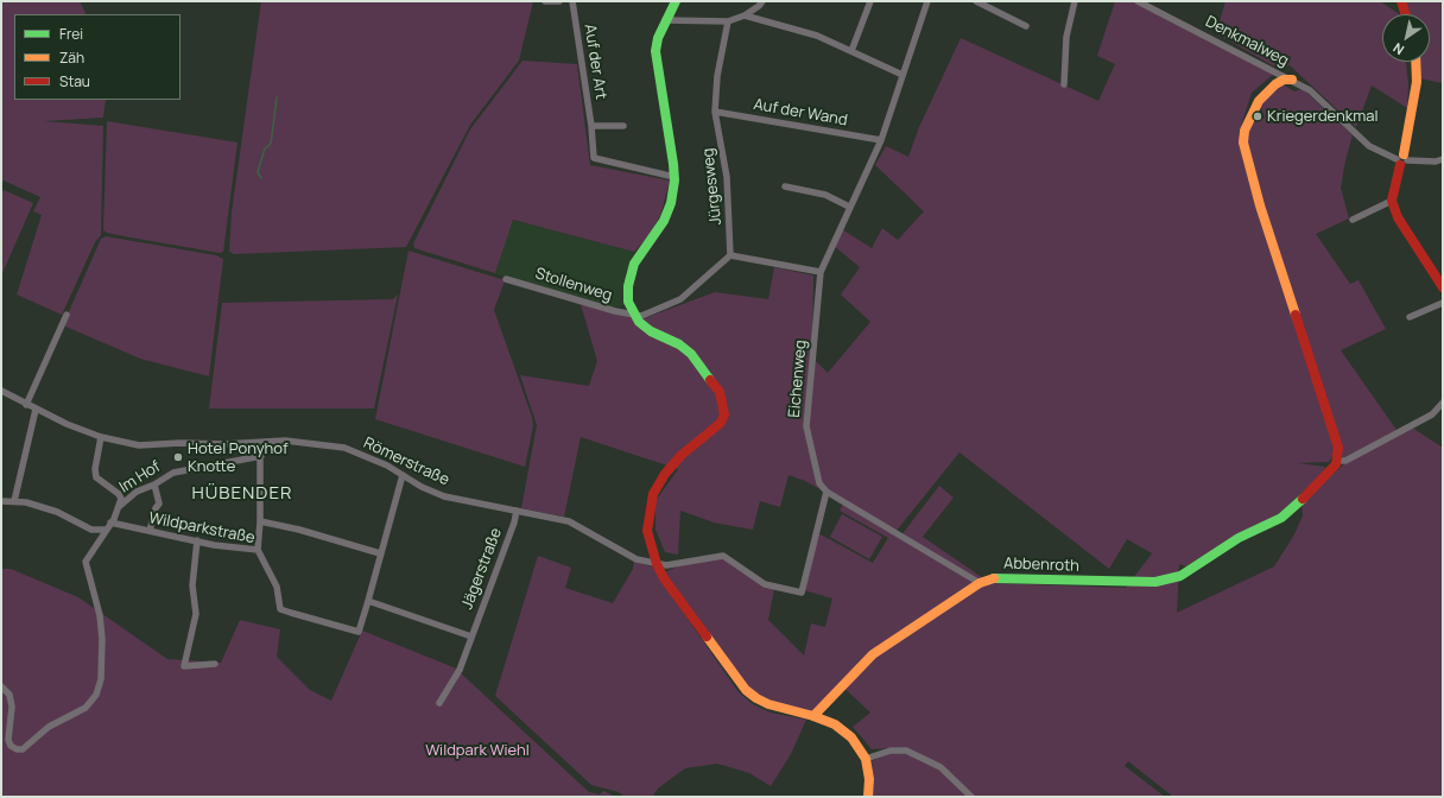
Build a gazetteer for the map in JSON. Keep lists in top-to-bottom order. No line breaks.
{"streets":{"street":["Denkmalweg","Auf der Art","Auf der Wand","Jürgesweg","Stollenweg","Eichenweg","Römerstraße","Im Hof","Wildparkstraße","Abbenroth","Jägerstraße"]},"crossings":[["Auf der Wand","Jürgesweg"],["Auf der Wand","Eichenweg"],["Römerstraße","Jägerstraße"]],"districts":["HÜBENDER"],"parks":["Wildpark Wiehl"],"places":["Kriegerdenkmal","Hotel Ponyhof Knotte"],"legend":["Frei","Zäh","Stau"],"north":"bottom left"}
